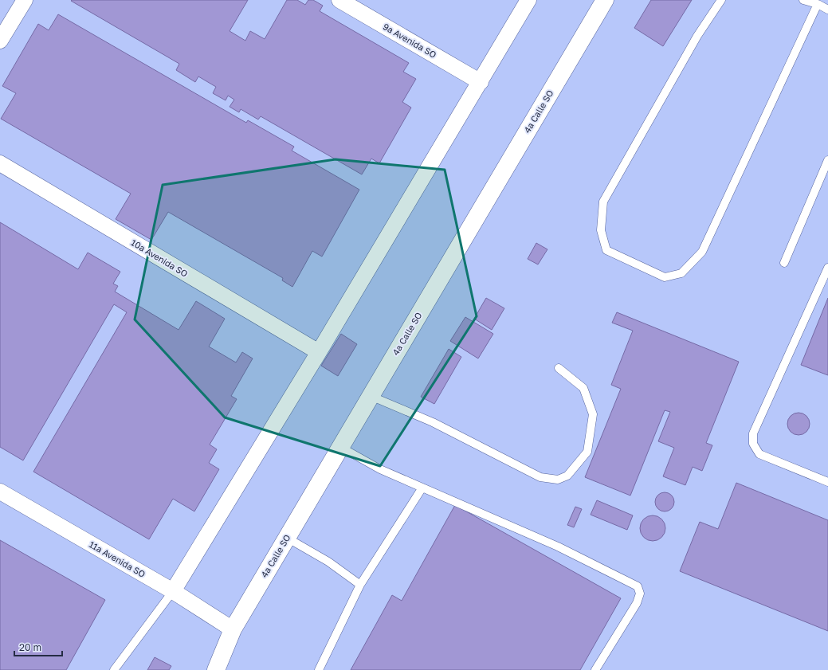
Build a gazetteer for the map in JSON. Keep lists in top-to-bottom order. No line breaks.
{"streets":{"street":["9a Avenida SO","4a Calle SO","10a Avenida SO","11a Avenida SO"]},"crossings":[["4a Calle SO","11a Avenida SO"]],"scale_bar":"20 m"}
